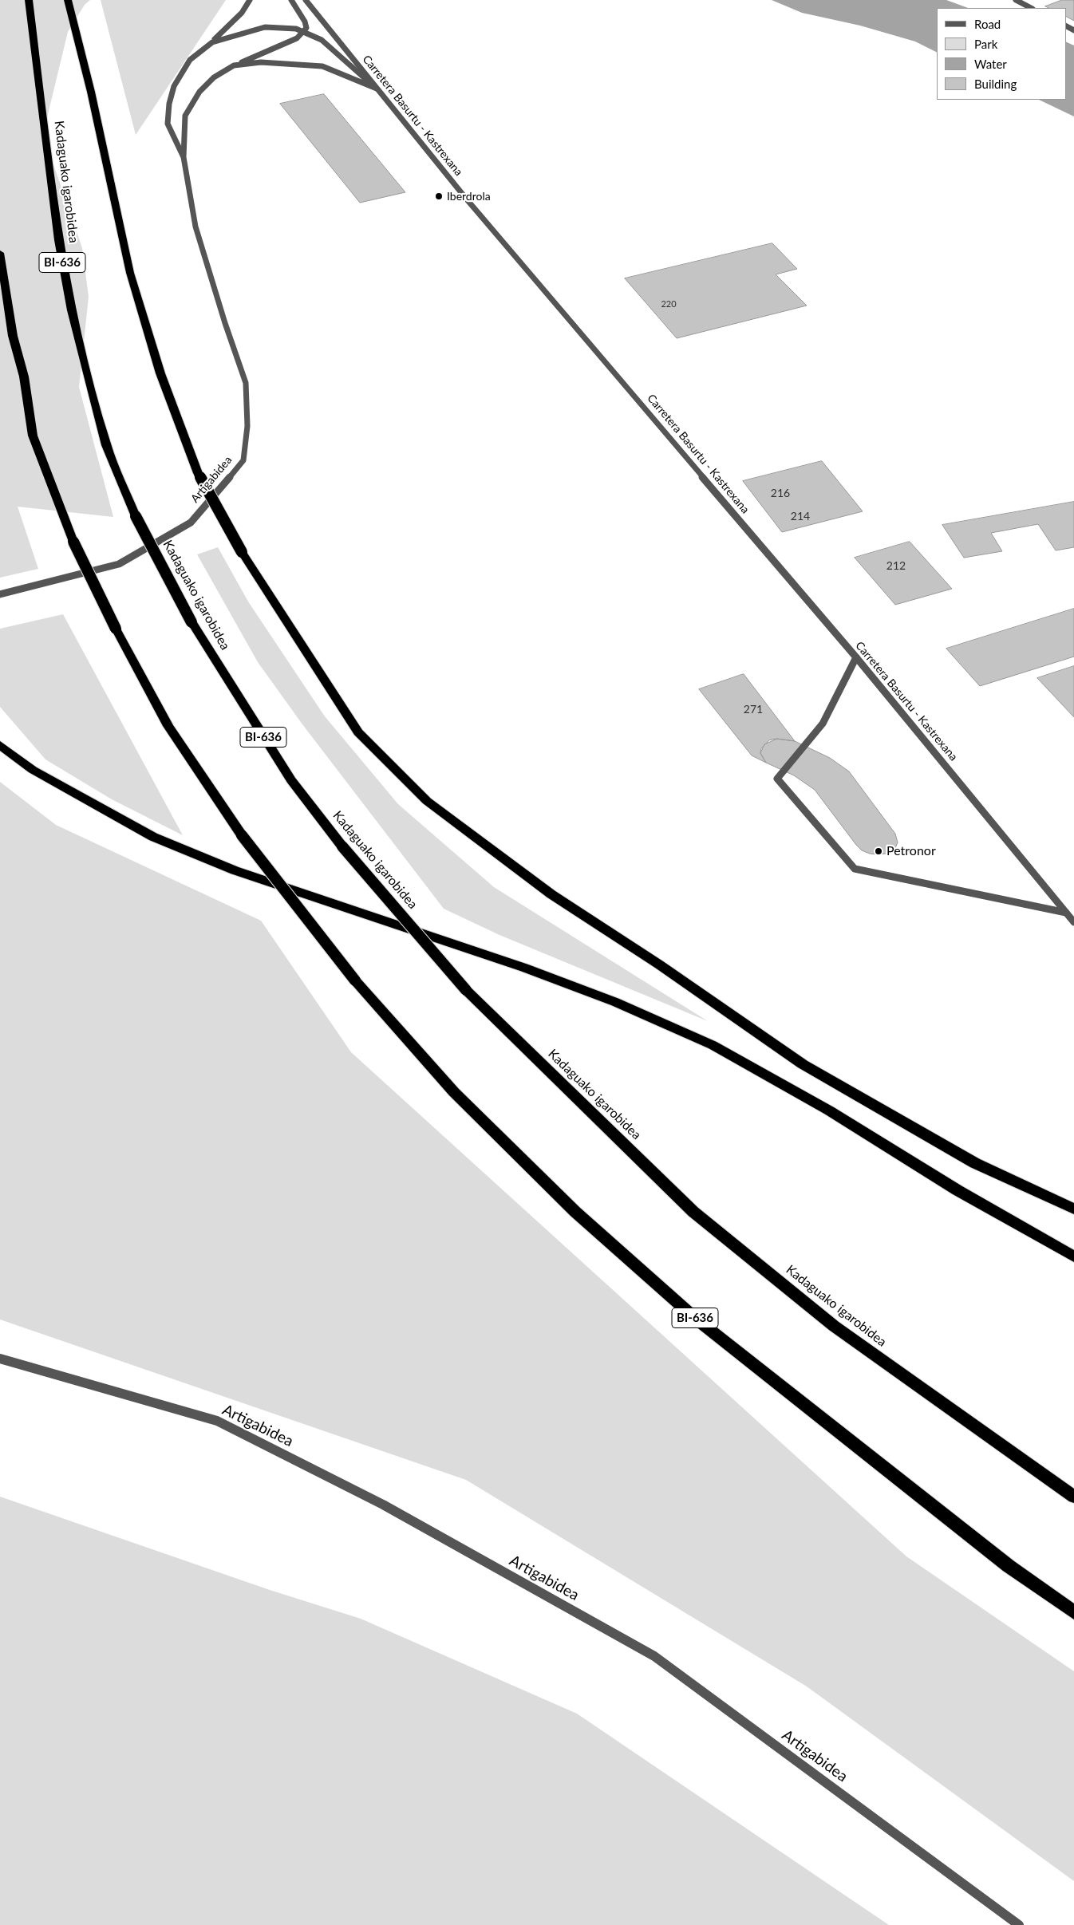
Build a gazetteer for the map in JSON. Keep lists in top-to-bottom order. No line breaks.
{"streets":{"highway":["Kadaguako igarobidea","BI-636"],"street":["Carretera Basurtu - Kastrexana","Artigabidea"]},"places":["Iberdrola","Petronor"],"house_numbers":["220","216","214","212","271"],"legend":["Road","Park","Water","Building"]}
